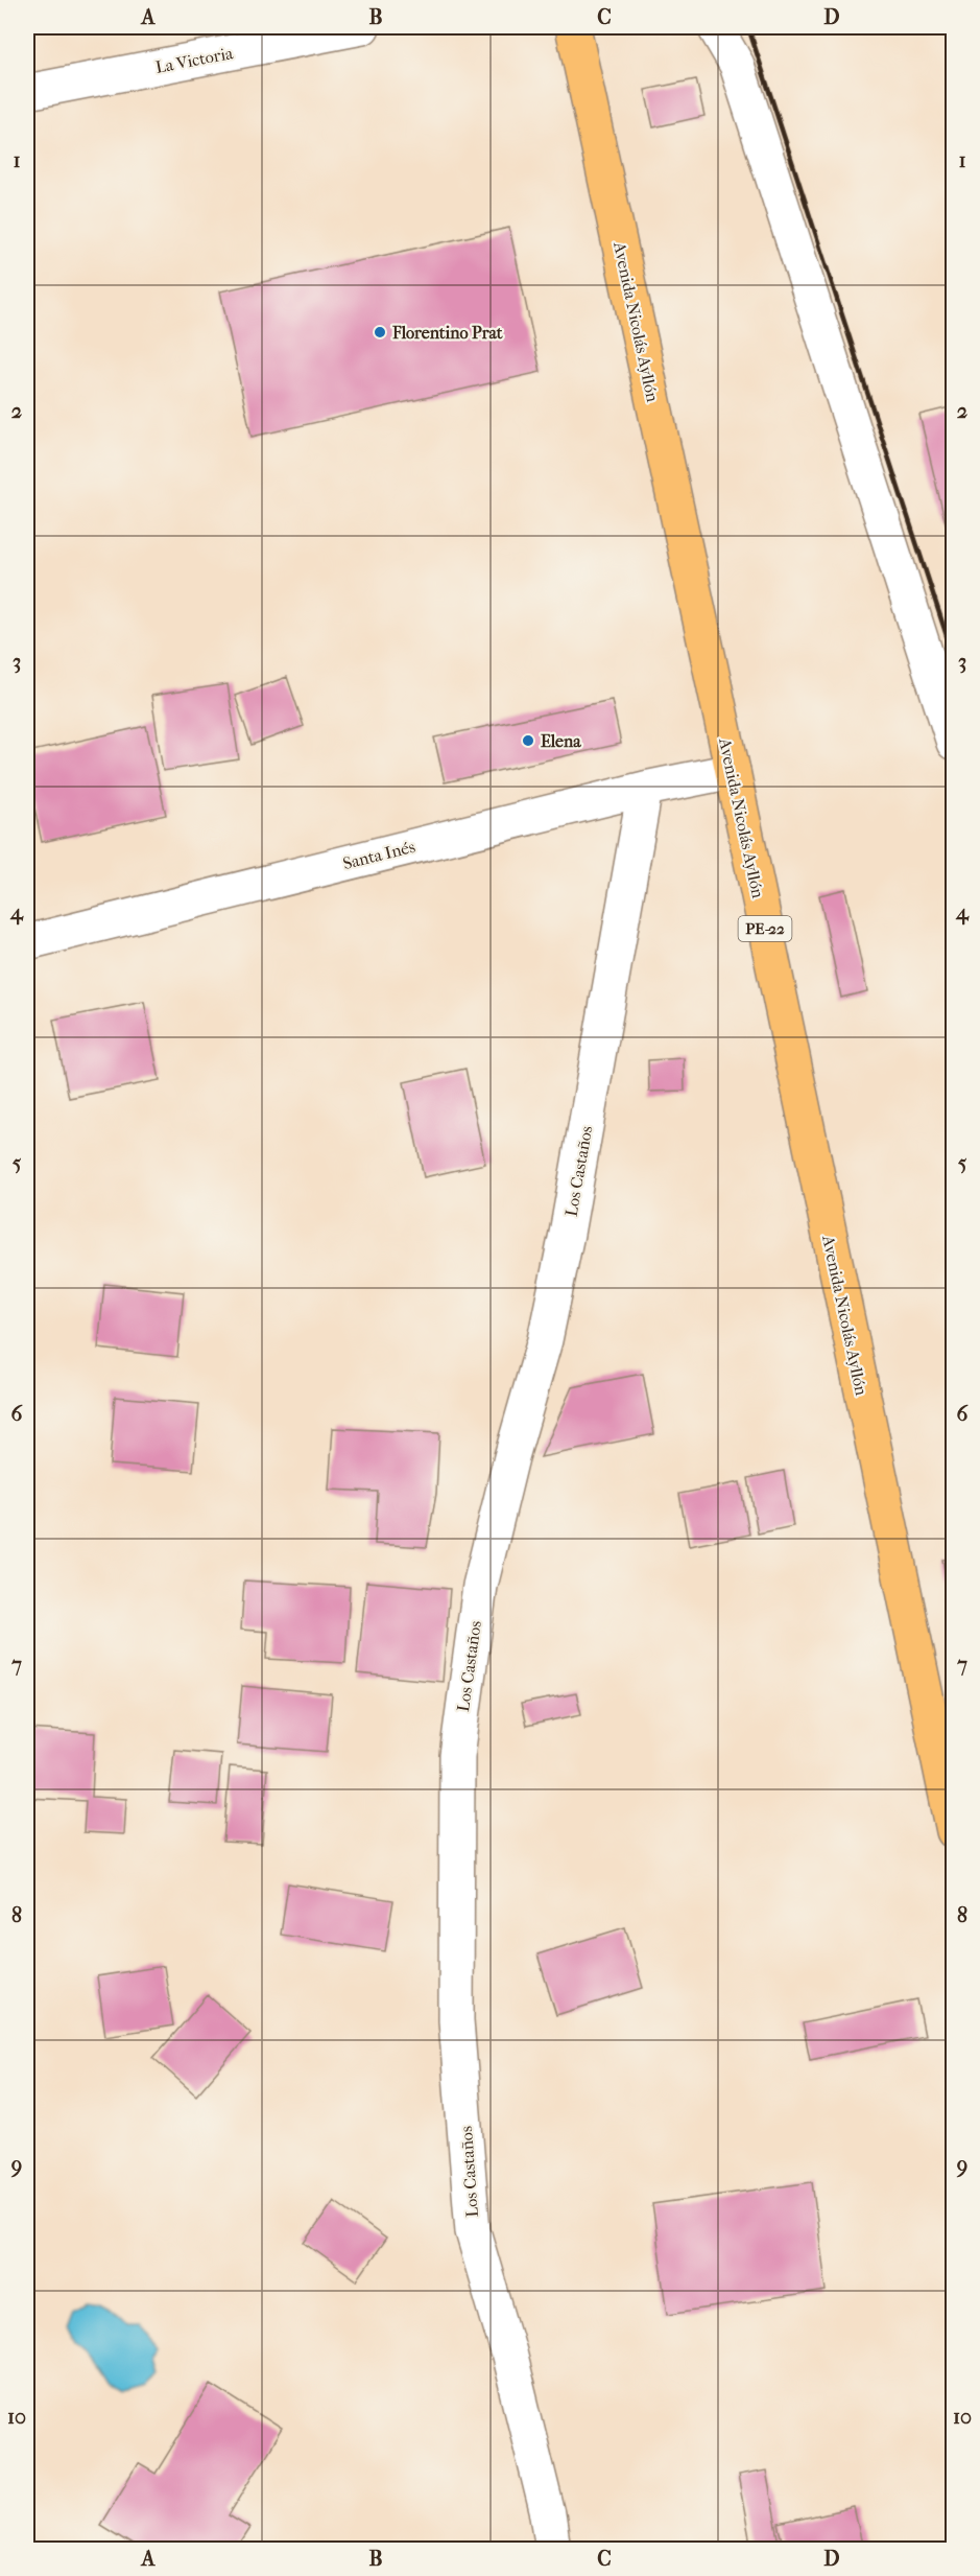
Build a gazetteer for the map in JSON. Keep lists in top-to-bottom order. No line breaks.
{"streets":{"highway":["Avenida Nicolás Ayllón","PE-22"],"street":["La Victoria","Santa Inés","Los Castaños"]},"crossings":[["Avenida Nicolás Ayllón","Santa Inés"],["Santa Inés","Los Castaños"]],"places":["Florentino Prat","Elena"],"grid":{"columns":["A","B","C","D"],"rows":["1","2","3","4","5","6","7","8","9","10"]}}
